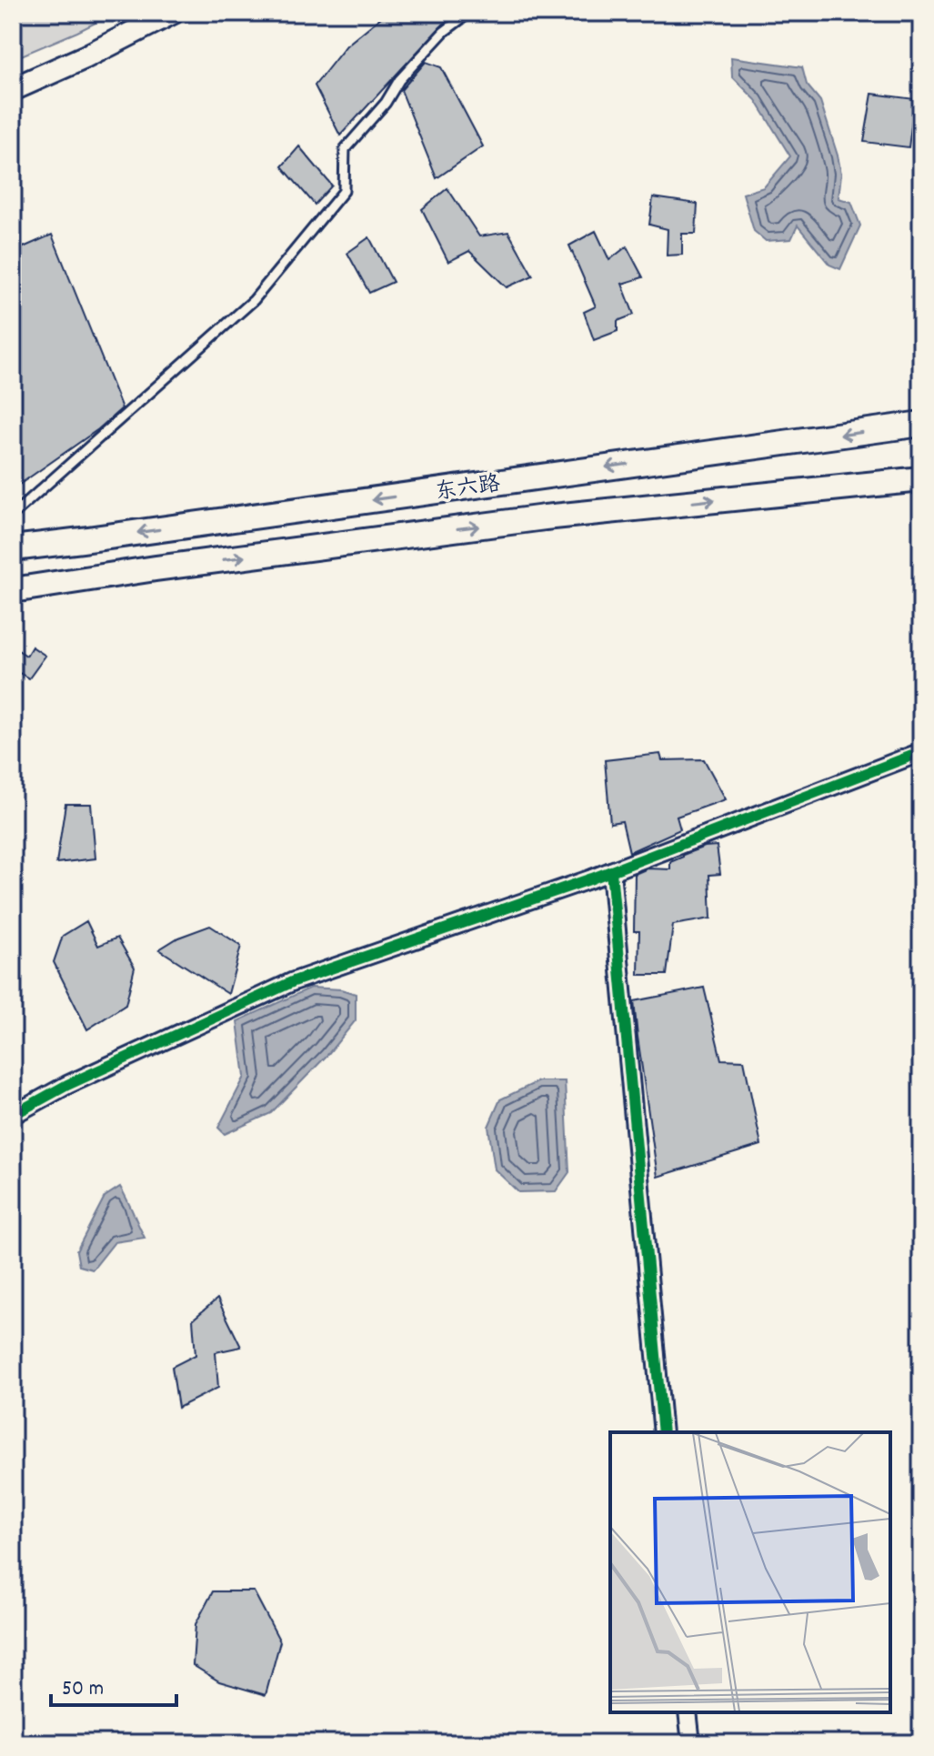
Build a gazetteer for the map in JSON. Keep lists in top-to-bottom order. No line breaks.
{"streets":{"main road":["东六路"]},"scale_bar":"50 m"}
